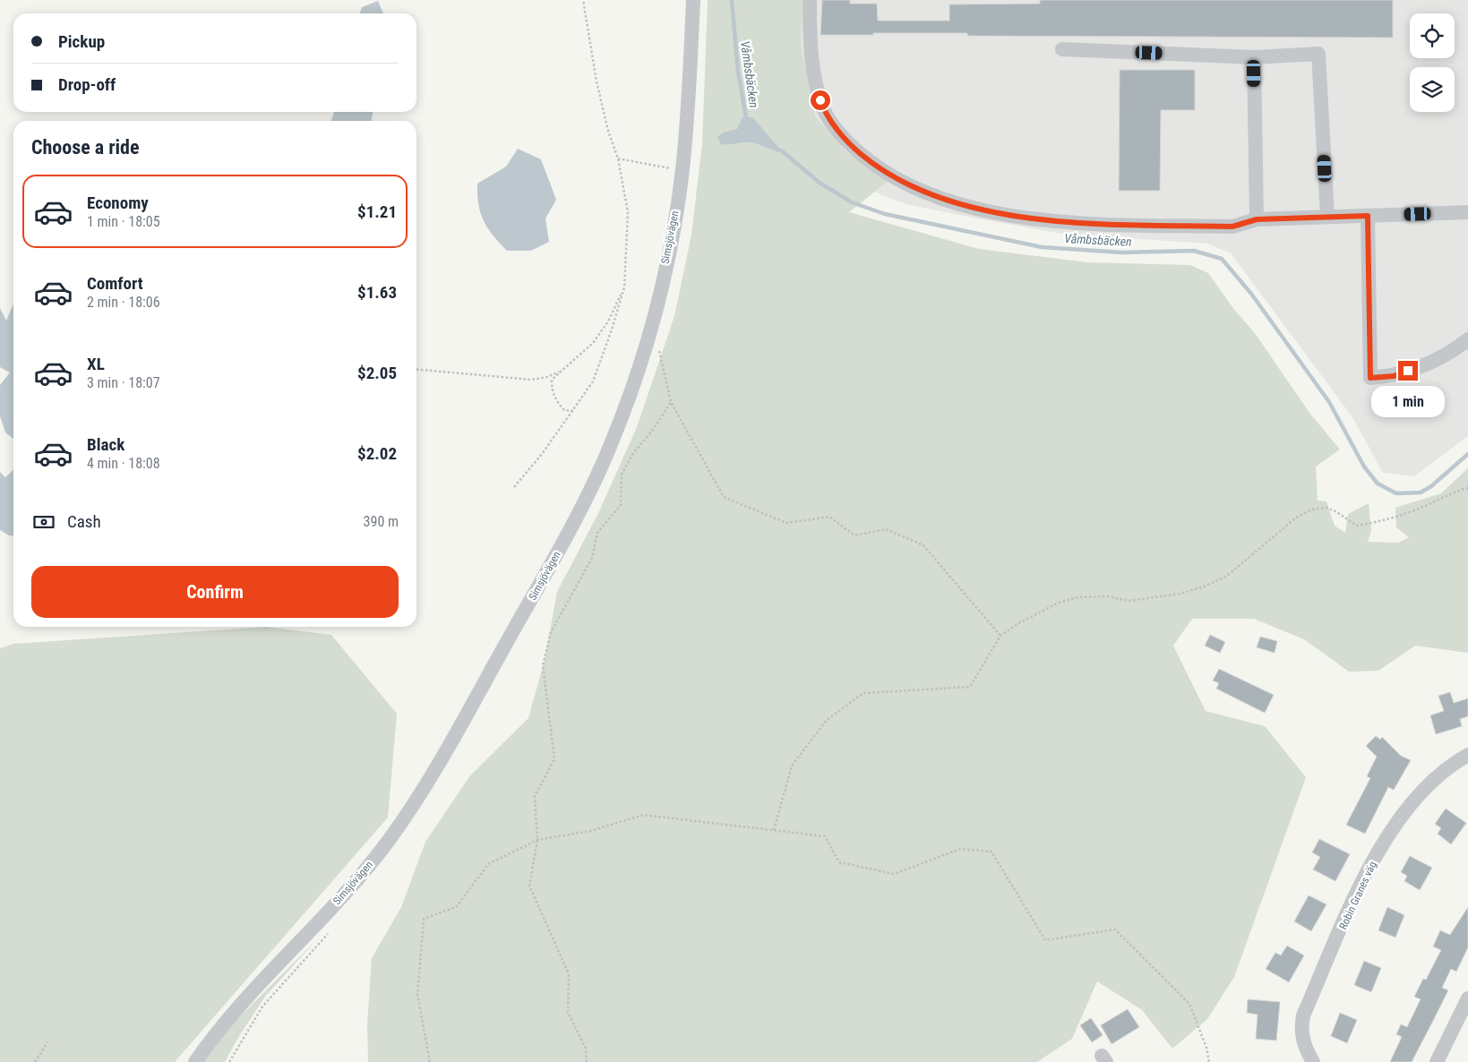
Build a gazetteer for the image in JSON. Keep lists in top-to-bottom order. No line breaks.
{"streets":{"street":["Simsjövägen","Robin Granes väg"]},"water":["Våmbsbäcken"],"page":{"banner":["Pickup","Drop-off"],"heading":"Choose a ride","list":[{"name":"Economy","note":"1 min · 18:05","value":"$1.21"},{"name":"Comfort","note":"2 min · 18:06","value":"$1.63"},{"name":"XL","note":"3 min · 18:07","value":"$2.05"},{"name":"Black","note":"4 min · 18:08","value":"$2.02"}],"bubble":"1 min","pay":["Cash","390 m"],"buttons":"Confirm"}}
